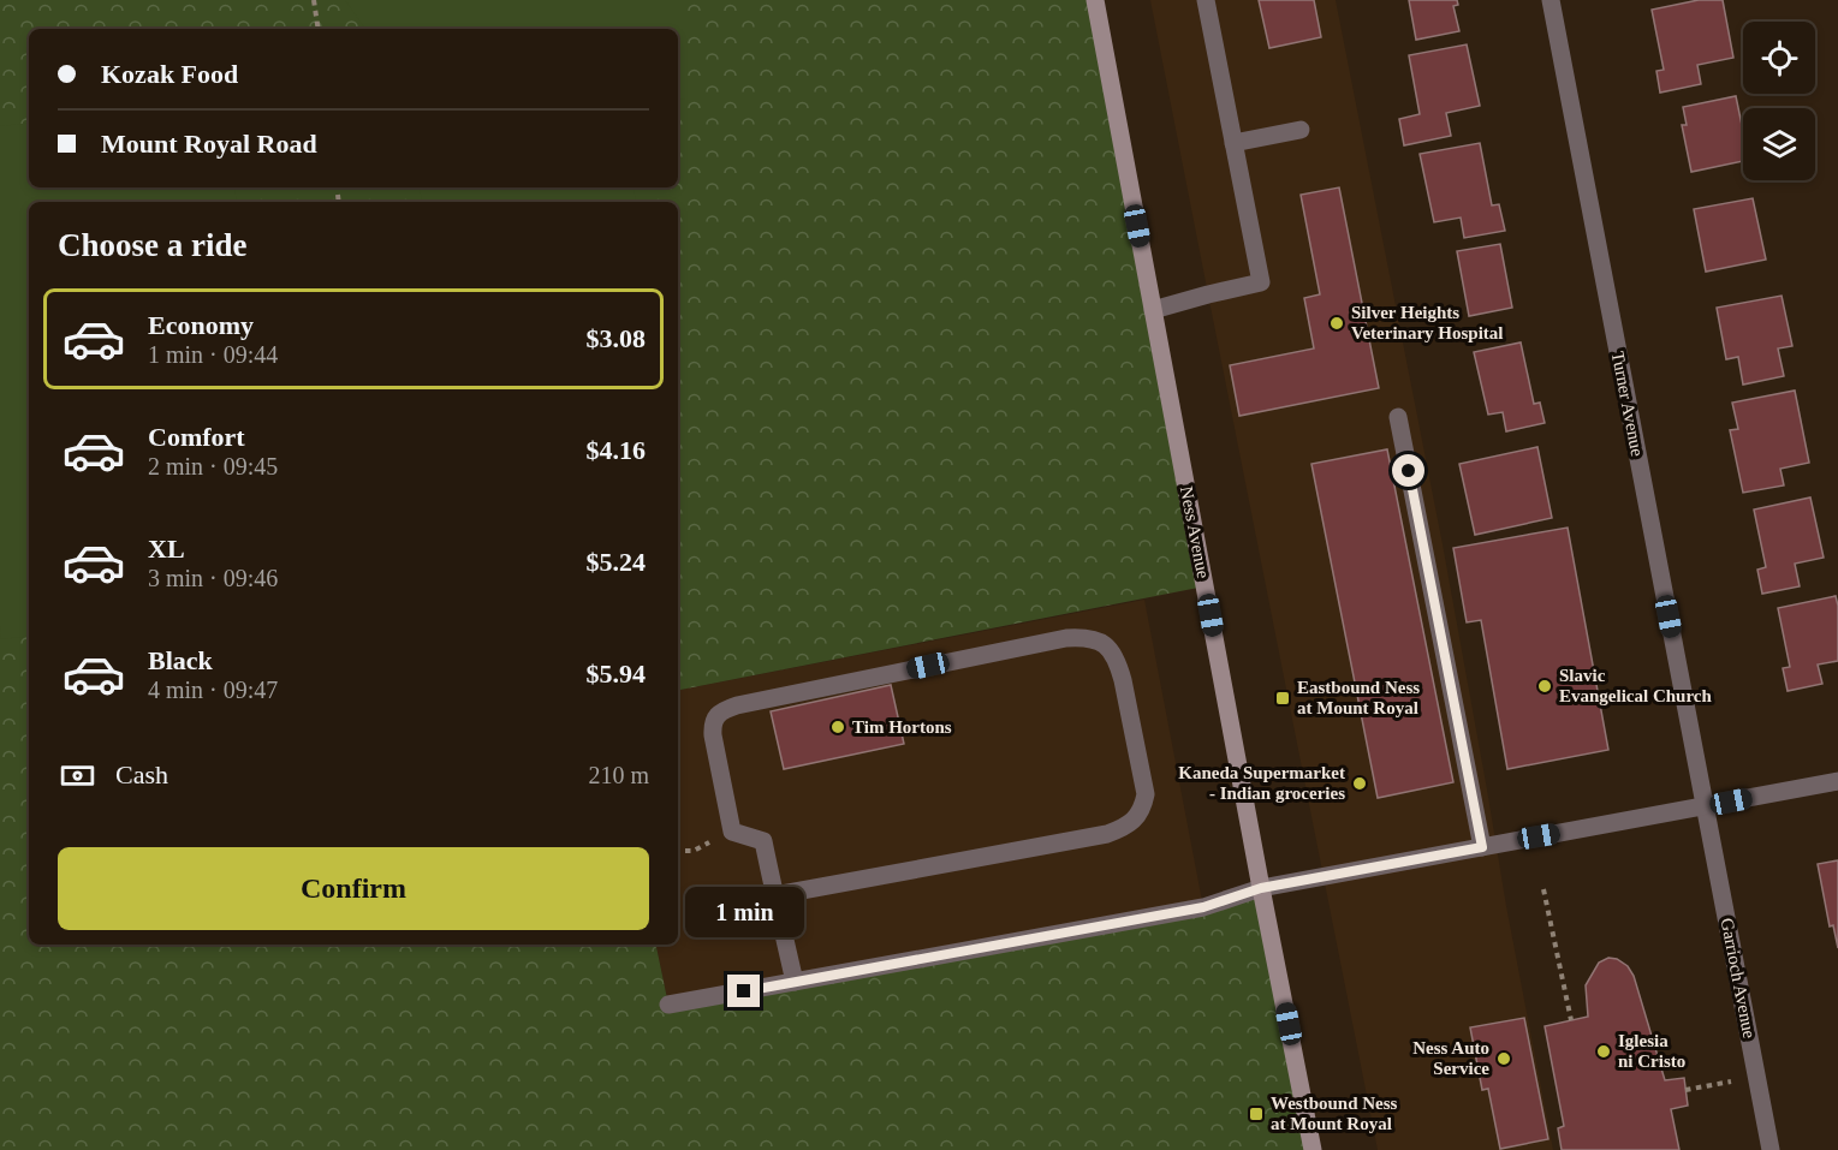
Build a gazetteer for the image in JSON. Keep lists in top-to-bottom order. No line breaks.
{"streets":{"main road":["Ness Avenue"],"street":["Turner Avenue","Garrioch Avenue"]},"crossings":[["Turner Avenue","Garrioch Avenue"]],"places":{"other":["Silver Heights Veterinary Hospital","Slavic Evangelical Church","Tim Hortons","Kaneda Supermarket - Indian groceries","Iglesia ni Cristo","Ness Auto Service"],"transit":["Eastbound Ness at Mount Royal","Westbound Ness at Mount Royal"]},"page":{"banner":["Kozak Food","Mount Royal Road"],"heading":"Choose a ride","list":[{"name":"Economy","note":"1 min · 09:44","value":"$3.08"},{"name":"Comfort","note":"2 min · 09:45","value":"$4.16"},{"name":"XL","note":"3 min · 09:46","value":"$5.24"},{"name":"Black","note":"4 min · 09:47","value":"$5.94"}],"pay":["Cash","210 m"],"buttons":"Confirm","bubble":"1 min"}}
